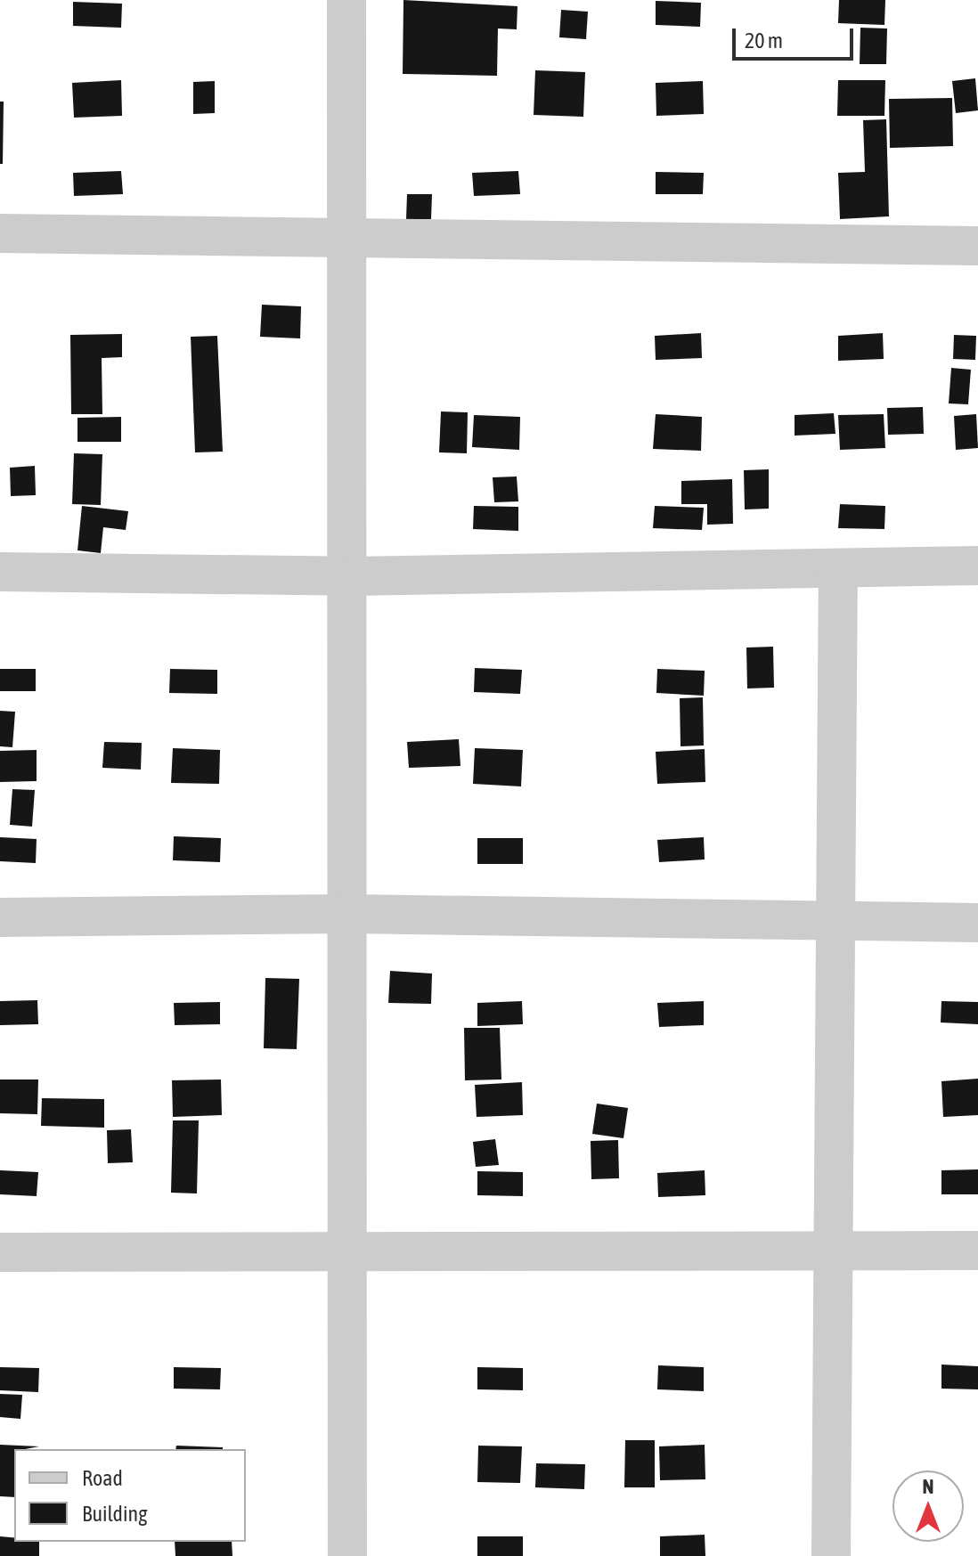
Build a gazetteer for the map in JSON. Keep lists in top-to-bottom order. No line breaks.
{"legend":["Road","Building"],"scale_bar":"20 m","north":"top"}
